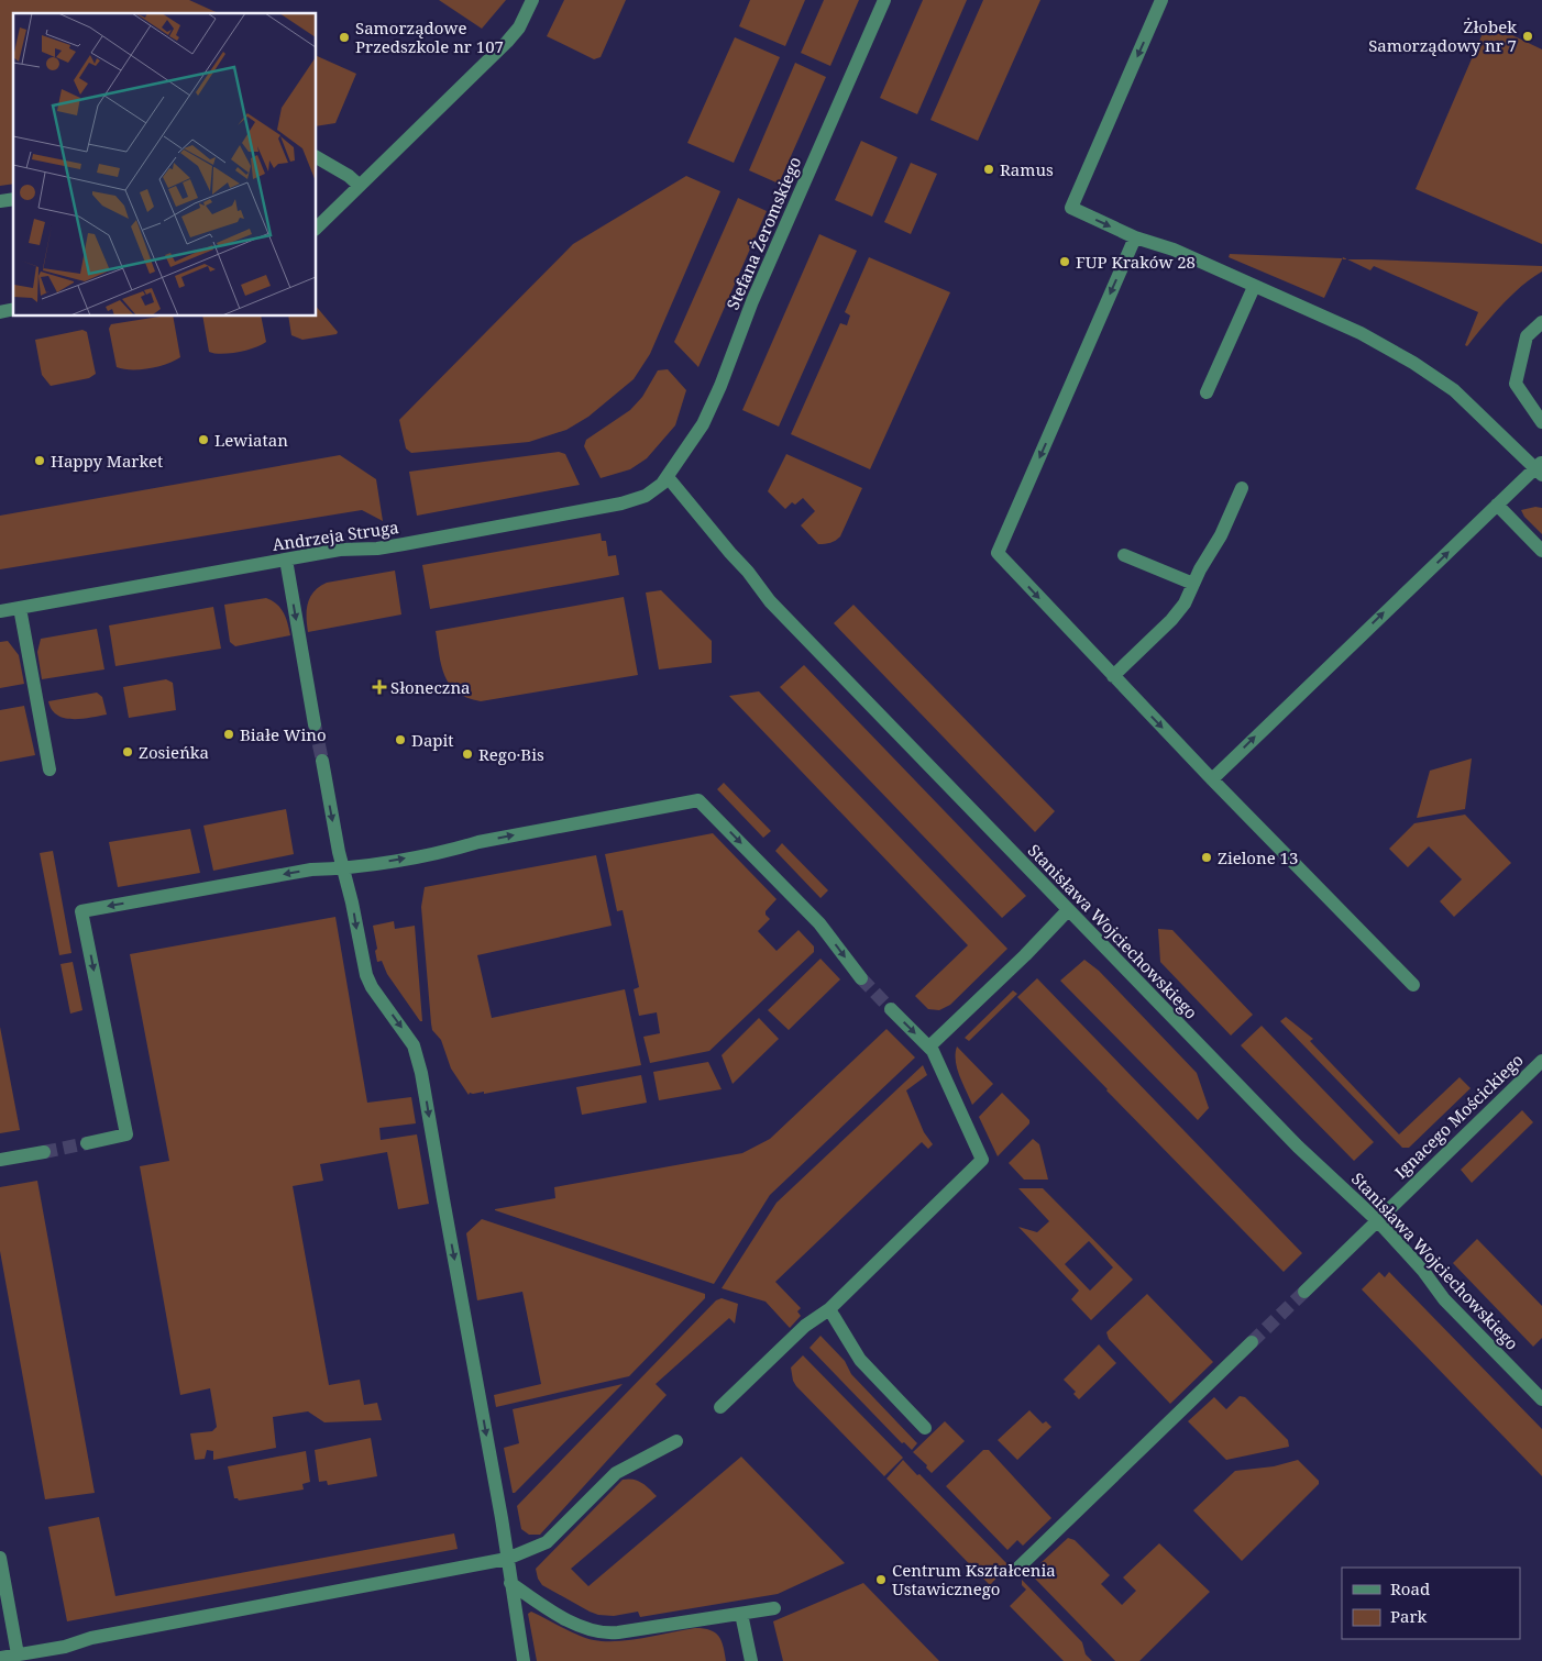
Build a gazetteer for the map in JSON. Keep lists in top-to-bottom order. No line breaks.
{"streets":{"street":["Stefana Żeromskiego","Andrzeja Struga","Stanisława Wojciechowskiego","Ignacego Mościckiego"]},"crossings":[["Stefana Żeromskiego","Andrzeja Struga"],["Stefana Żeromskiego","Stanisława Wojciechowskiego"],["Andrzeja Struga","Stanisława Wojciechowskiego"],["Stanisława Wojciechowskiego","Ignacego Mościckiego"]],"places":{"other":["Żłobek Samorządowy nr 7","Samorządowe Przedszkole nr 107","Ramus","FUP Kraków 28","Lewiatan","Happy Market","Białe Wino","Dapit","Zosieńka","Rego·Bis","Zielone 13","Centrum Kształcenia Ustawicznego"],"health":["Słoneczna"]},"legend":["Road","Park"]}
